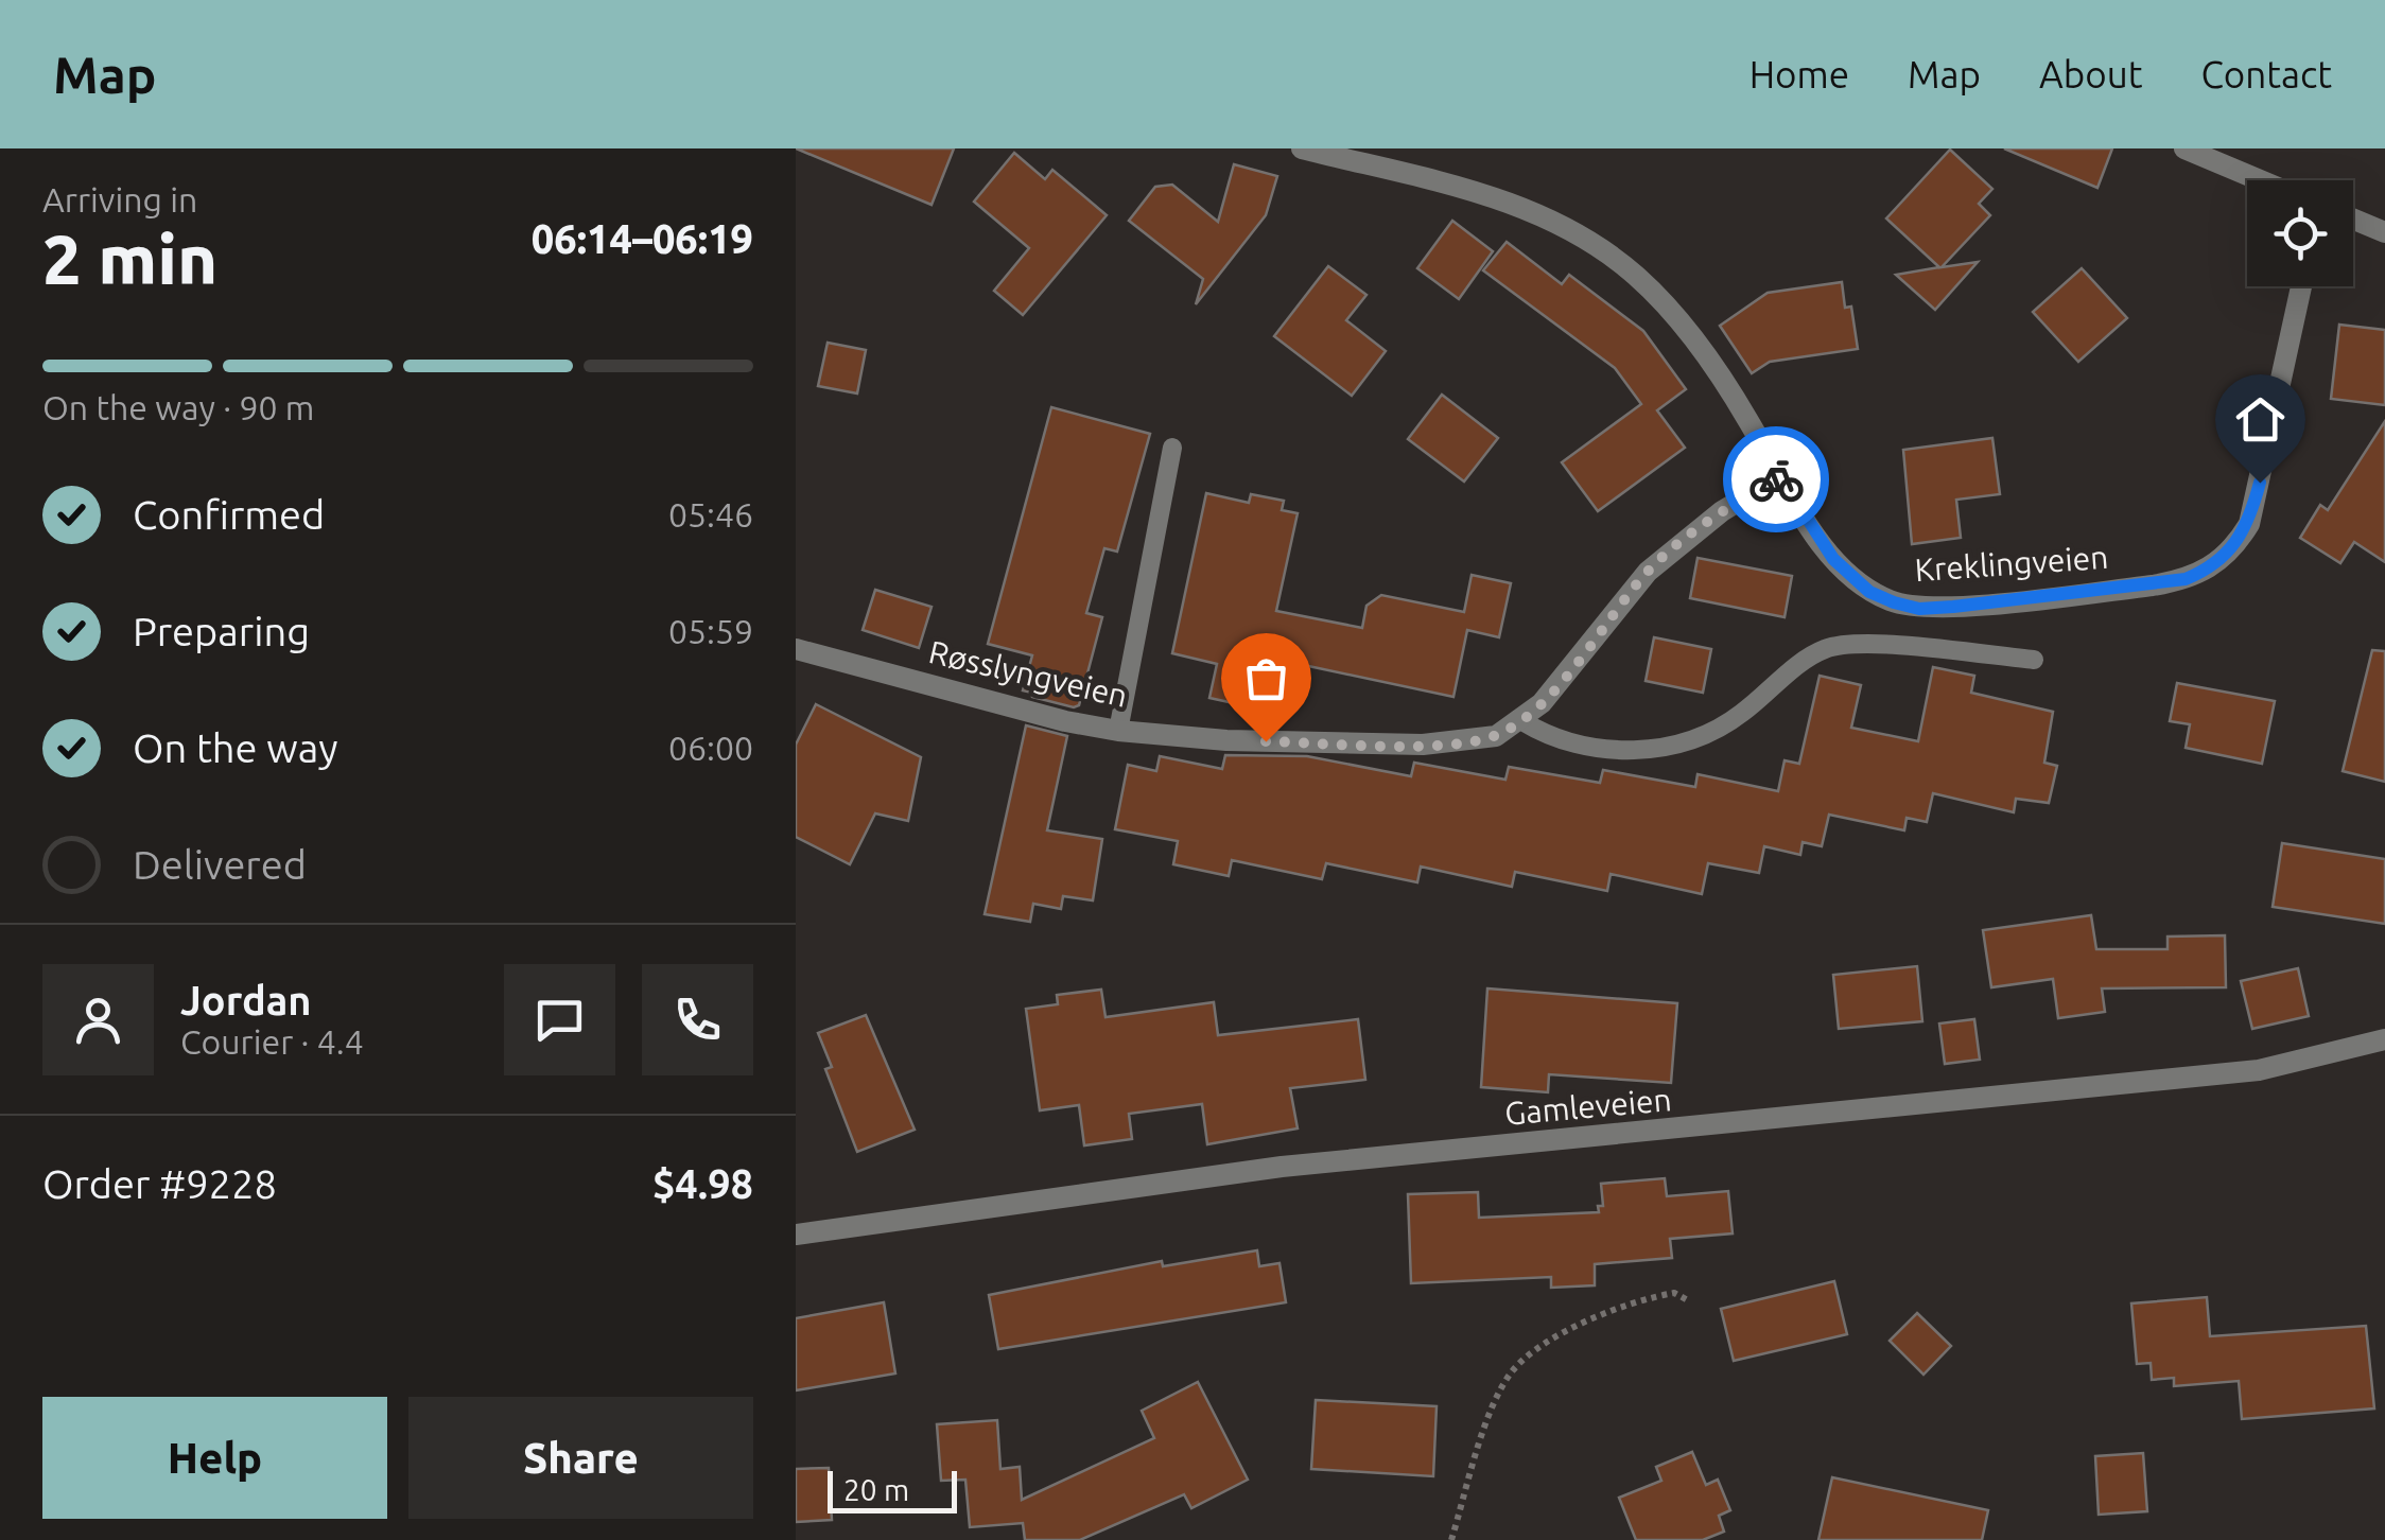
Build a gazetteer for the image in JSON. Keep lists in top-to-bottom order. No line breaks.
{"streets":{"street":["Kreklingveien","Røsslyngveien","Gamleveien"]},"scale_bar":"20 m","page":{"header":"Map","nav":["Home","Map","About","Contact"],"heading":["2 min","Arriving in","06:14–06:19"],"panel":["Jordan","Courier · 4.4","Order #9228","$4.98"],"bar":"On the way · 90 m","list":[["Confirmed","05:46"],["Preparing","05:59"],["On the way","06:00"],"Delivered"],"buttons":["Help","Share"],"scale":"20 m"}}
